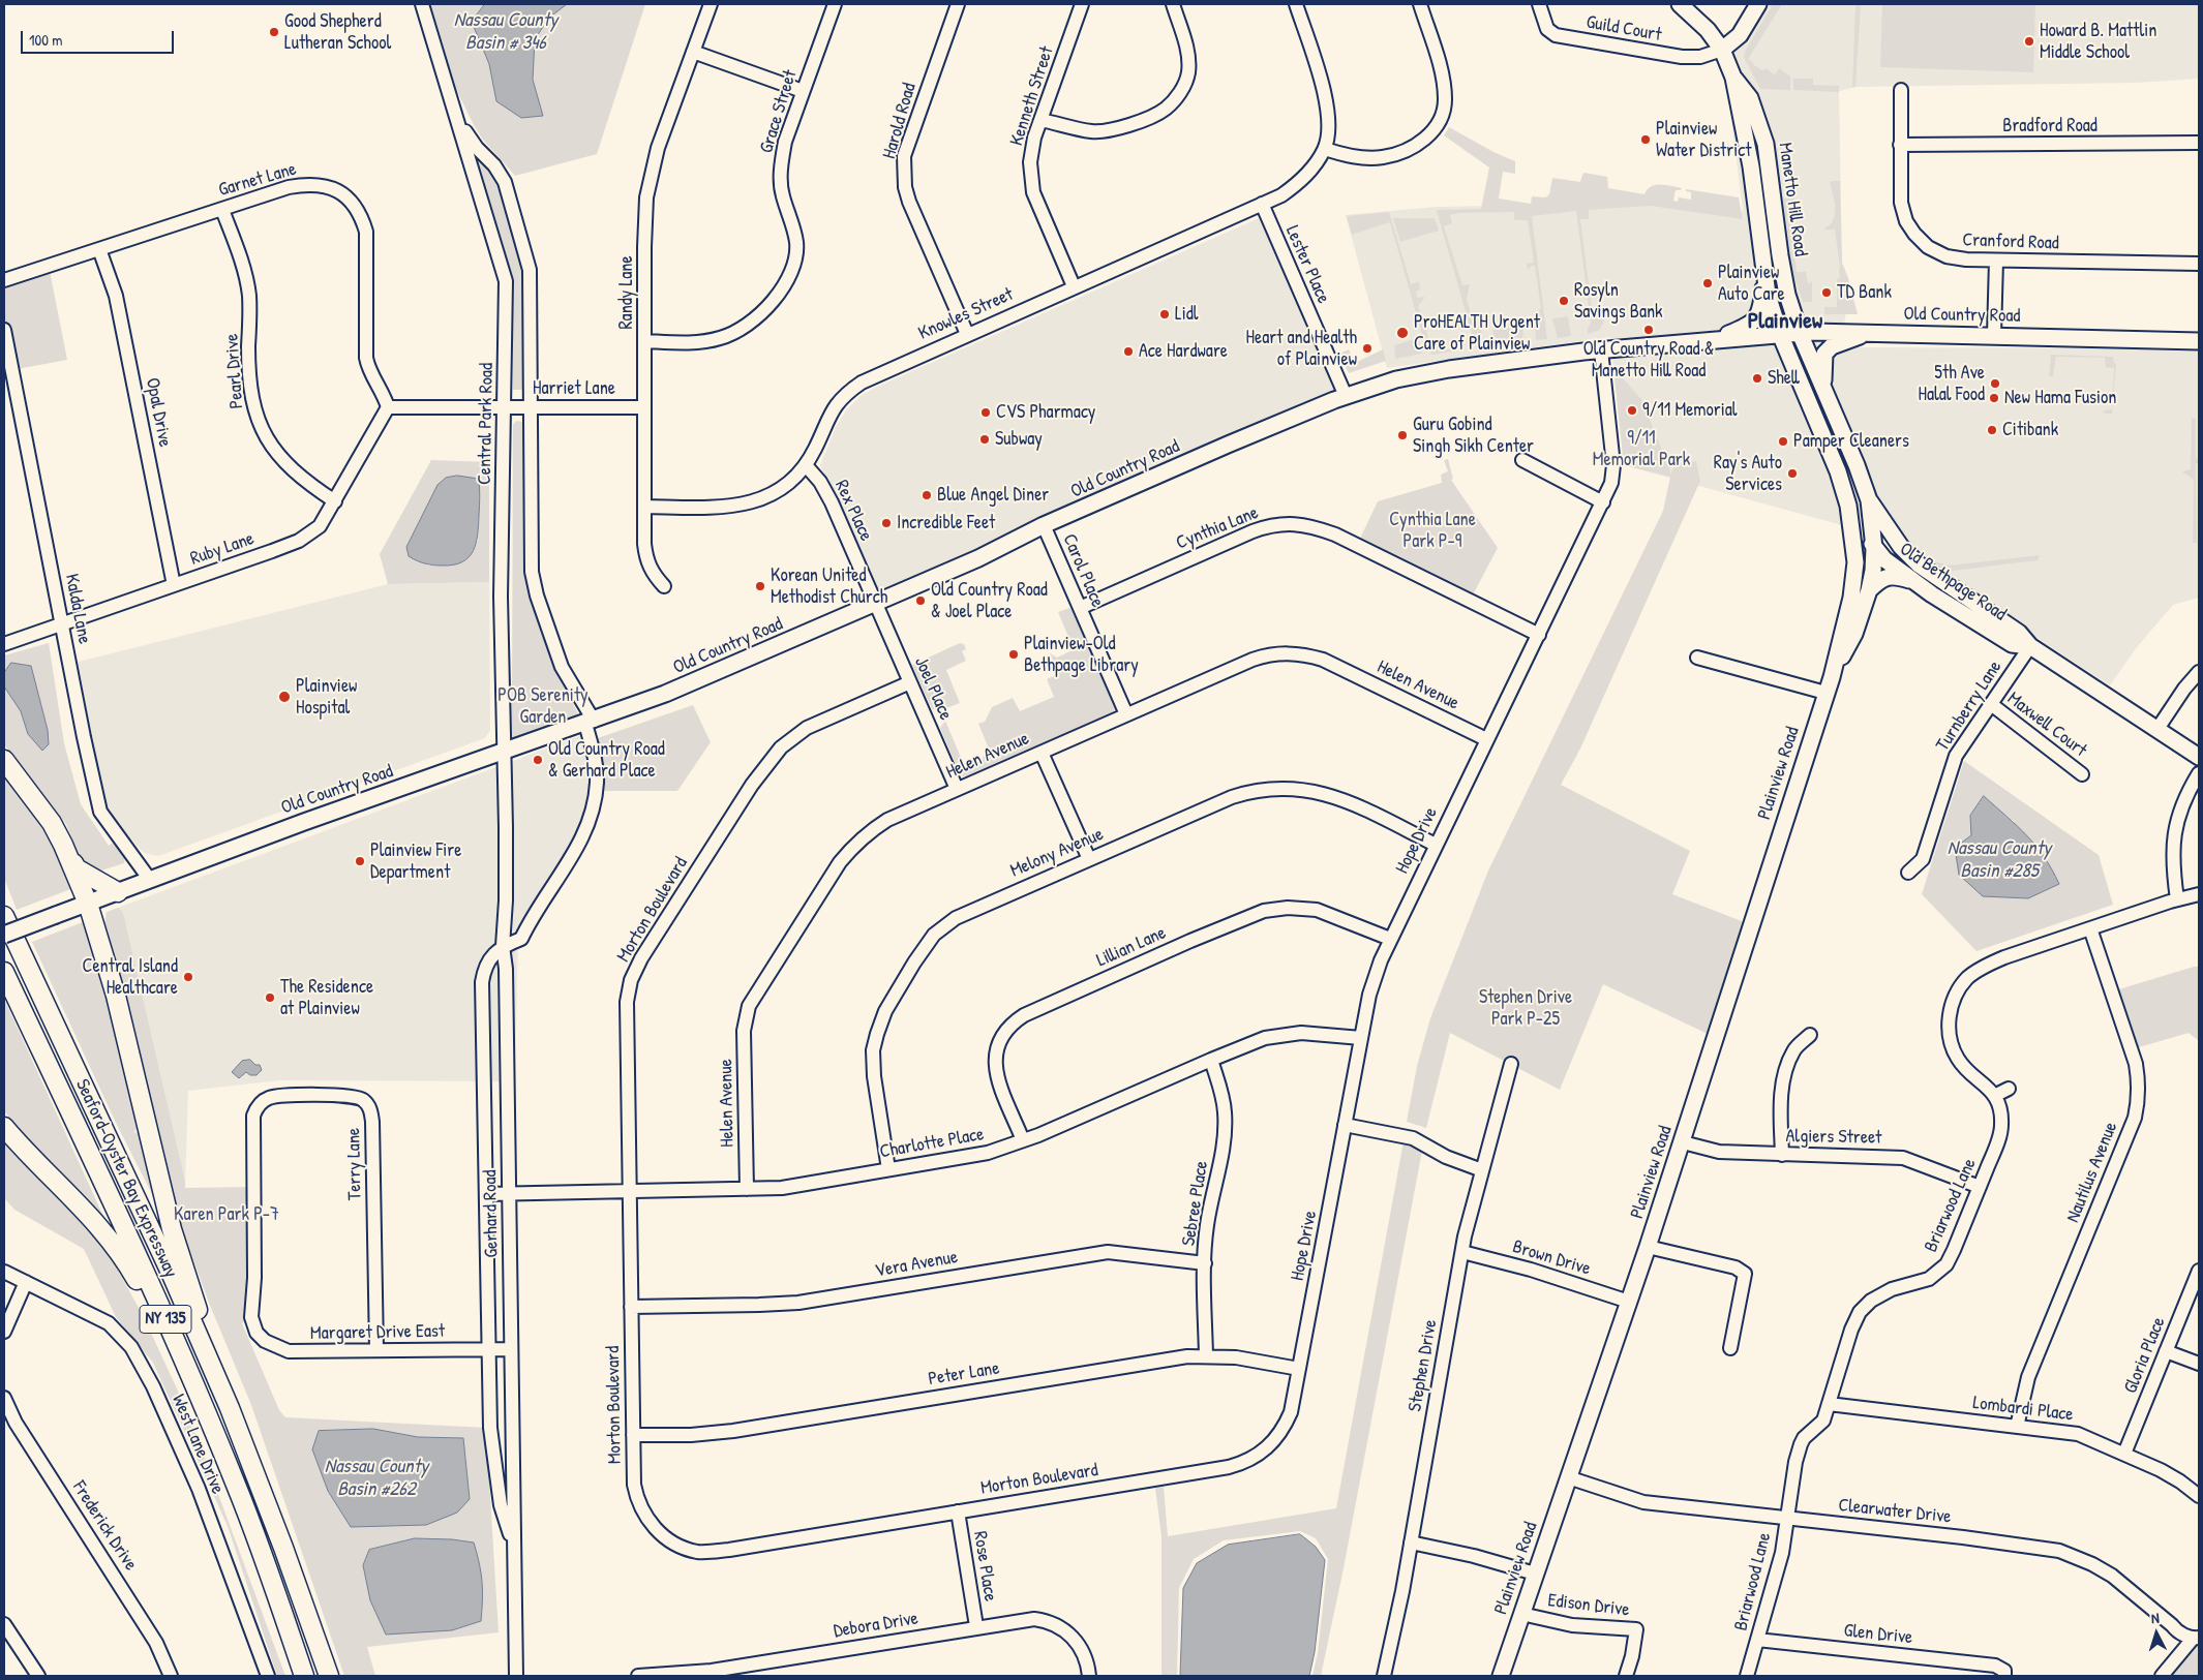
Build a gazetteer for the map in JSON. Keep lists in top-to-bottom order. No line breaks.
{"streets":{"highway":["Seaford-Oyster Bay Expressway","NY 135"],"main road":["Manetto Hill Road","Old Country Road","Old Bethpage Road","Plainview Road"],"street":["Guild Court","Kenneth Street","Grace Street","Harold Road","Bradford Road","Garnet Lane","Cranford Road","Lester Place","Randy Lane","Knowles Street","Pearl Drive","Harriet Lane","Opal Drive","Central Park Road","Rex Place","Cynthia Lane","Ruby Lane","Carol Place","Kalda Lane","Helen Avenue","Joel Place","Turnberry Lane","Maxwell Court","Hope Drive","Melony Avenue","Morton Boulevard","Lillian Lane","Algiers Street","Charlotte Place","Terry Lane","Nautilus Avenue","Sebree Place","Briarwood Lane","Gerhard Road","Brown Drive","Vera Avenue","Margaret Drive East","Gloria Place","Stephen Drive","Peter Lane","Lombardi Place","West Lane Drive","Clearwater Drive","Frederick Drive","Rose Place","Edison Drive","Debora Drive","Glen Drive"]},"crossings":[["Guild Court","Manetto Hill Road"],["Kenneth Street","Knowles Street"],["Grace Street","Randy Lane"],["Harold Road","Knowles Street"],["Bradford Road","Cranford Road"],["Garnet Lane","Pearl Drive"],["Garnet Lane","Opal Drive"],["Garnet Lane","Ruby Lane"],["Manetto Hill Road","Old Country Road"],["Manetto Hill Road","Plainview Road"],["Lester Place","Knowles Street"],["Lester Place","Old Country Road"],["Randy Lane","Knowles Street"],["Randy Lane","Harriet Lane"],["Knowles Street","Rex Place"],["Old Country Road","Central Park Road"],["Old Country Road","Rex Place"],["Old Country Road","Carol Place"],["Old Country Road","Kalda Lane"],["Old Country Road","Joel Place"],["Old Country Road","Plainview Road"],["Old Country Road","Hope Drive"],["Old Country Road","Gerhard Road"],["Pearl Drive","Ruby Lane"],["Harriet Lane","Central Park Road"],["Opal Drive","Ruby Lane"],["Central Park Road","Gerhard Road"],["Rex Place","Joel Place"],["Cynthia Lane","Carol Place"],["Cynthia Lane","Hope Drive"],["Ruby Lane","Kalda Lane"],["Carol Place","Helen Avenue"],["Old Bethpage Road","Turnberry Lane"],["Old Bethpage Road","Plainview Road"],["Helen Avenue","Joel Place"],["Helen Avenue","Hope Drive"],["Helen Avenue","Charlotte Place"],["Joel Place","Morton Boulevard"],["Turnberry Lane","Maxwell Court"],["Plainview Road","Algiers Street"],["Plainview Road","Brown Drive"],["Plainview Road","Clearwater Drive"],["Plainview Road","Edison Drive"],["Hope Drive","Melony Avenue"],["Hope Drive","Morton Boulevard"],["Hope Drive","Lillian Lane"],["Hope Drive","Charlotte Place"],["Hope Drive","Peter Lane"],["Melony Avenue","Charlotte Place"],["Morton Boulevard","Charlotte Place"],["Morton Boulevard","Vera Avenue"],["Morton Boulevard","Peter Lane"],["Morton Boulevard","Rose Place"],["Lillian Lane","Charlotte Place"],["Algiers Street","Briarwood Lane"],["Charlotte Place","Sebree Place"],["Charlotte Place","Gerhard Road"],["Terry Lane","Margaret Drive East"],["Nautilus Avenue","Briarwood Lane"],["Nautilus Avenue","Lombardi Place"],["Sebree Place","Vera Avenue"],["Sebree Place","Peter Lane"],["Briarwood Lane","Lombardi Place"],["Briarwood Lane","Clearwater Drive"],["Briarwood Lane","Glen Drive"],["Gerhard Road","Margaret Drive East"],["Brown Drive","Stephen Drive"],["Gloria Place","Lombardi Place"],["Rose Place","Debora Drive"]],"districts":["Plainview"],"water":["Nassau County Basin # 346","Nassau County Basin #285","Nassau County Basin #262"],"parks":["9/11 Memorial Park","Cynthia Lane Park P-9","POB Serenity Garden","Stephen Drive Park P-25","Karen Park P-7"],"places":["Good Shepherd Lutheran School","Howard B. Mattlin Middle School","Plainview Water District","Plainview Auto Care","TD Bank","Rosyln Savings Bank","Lidl","Old Country Road & Manetto Hill Road","ProHEALTH Urgent Care of Plainview","Heart and Health of Plainview","Ace Hardware","Shell","5th Ave Halal Food","New Hama Fusion","9/11 Memorial","CVS Pharmacy","Citibank","Guru Gobind Singh Sikh Center","Subway","Pamper Cleaners","Ray's Auto Services","Blue Angel Diner","Incredible Feet","Korean United Methodist Church","Old Country Road & Joel Place","Plainview-Old Bethpage Library","Plainview Hospital","Old Country Road & Gerhard Place","Plainview Fire Department","Central Island Healthcare","The Residence at Plainview"],"scale_bar":"100 m","north":"top"}
